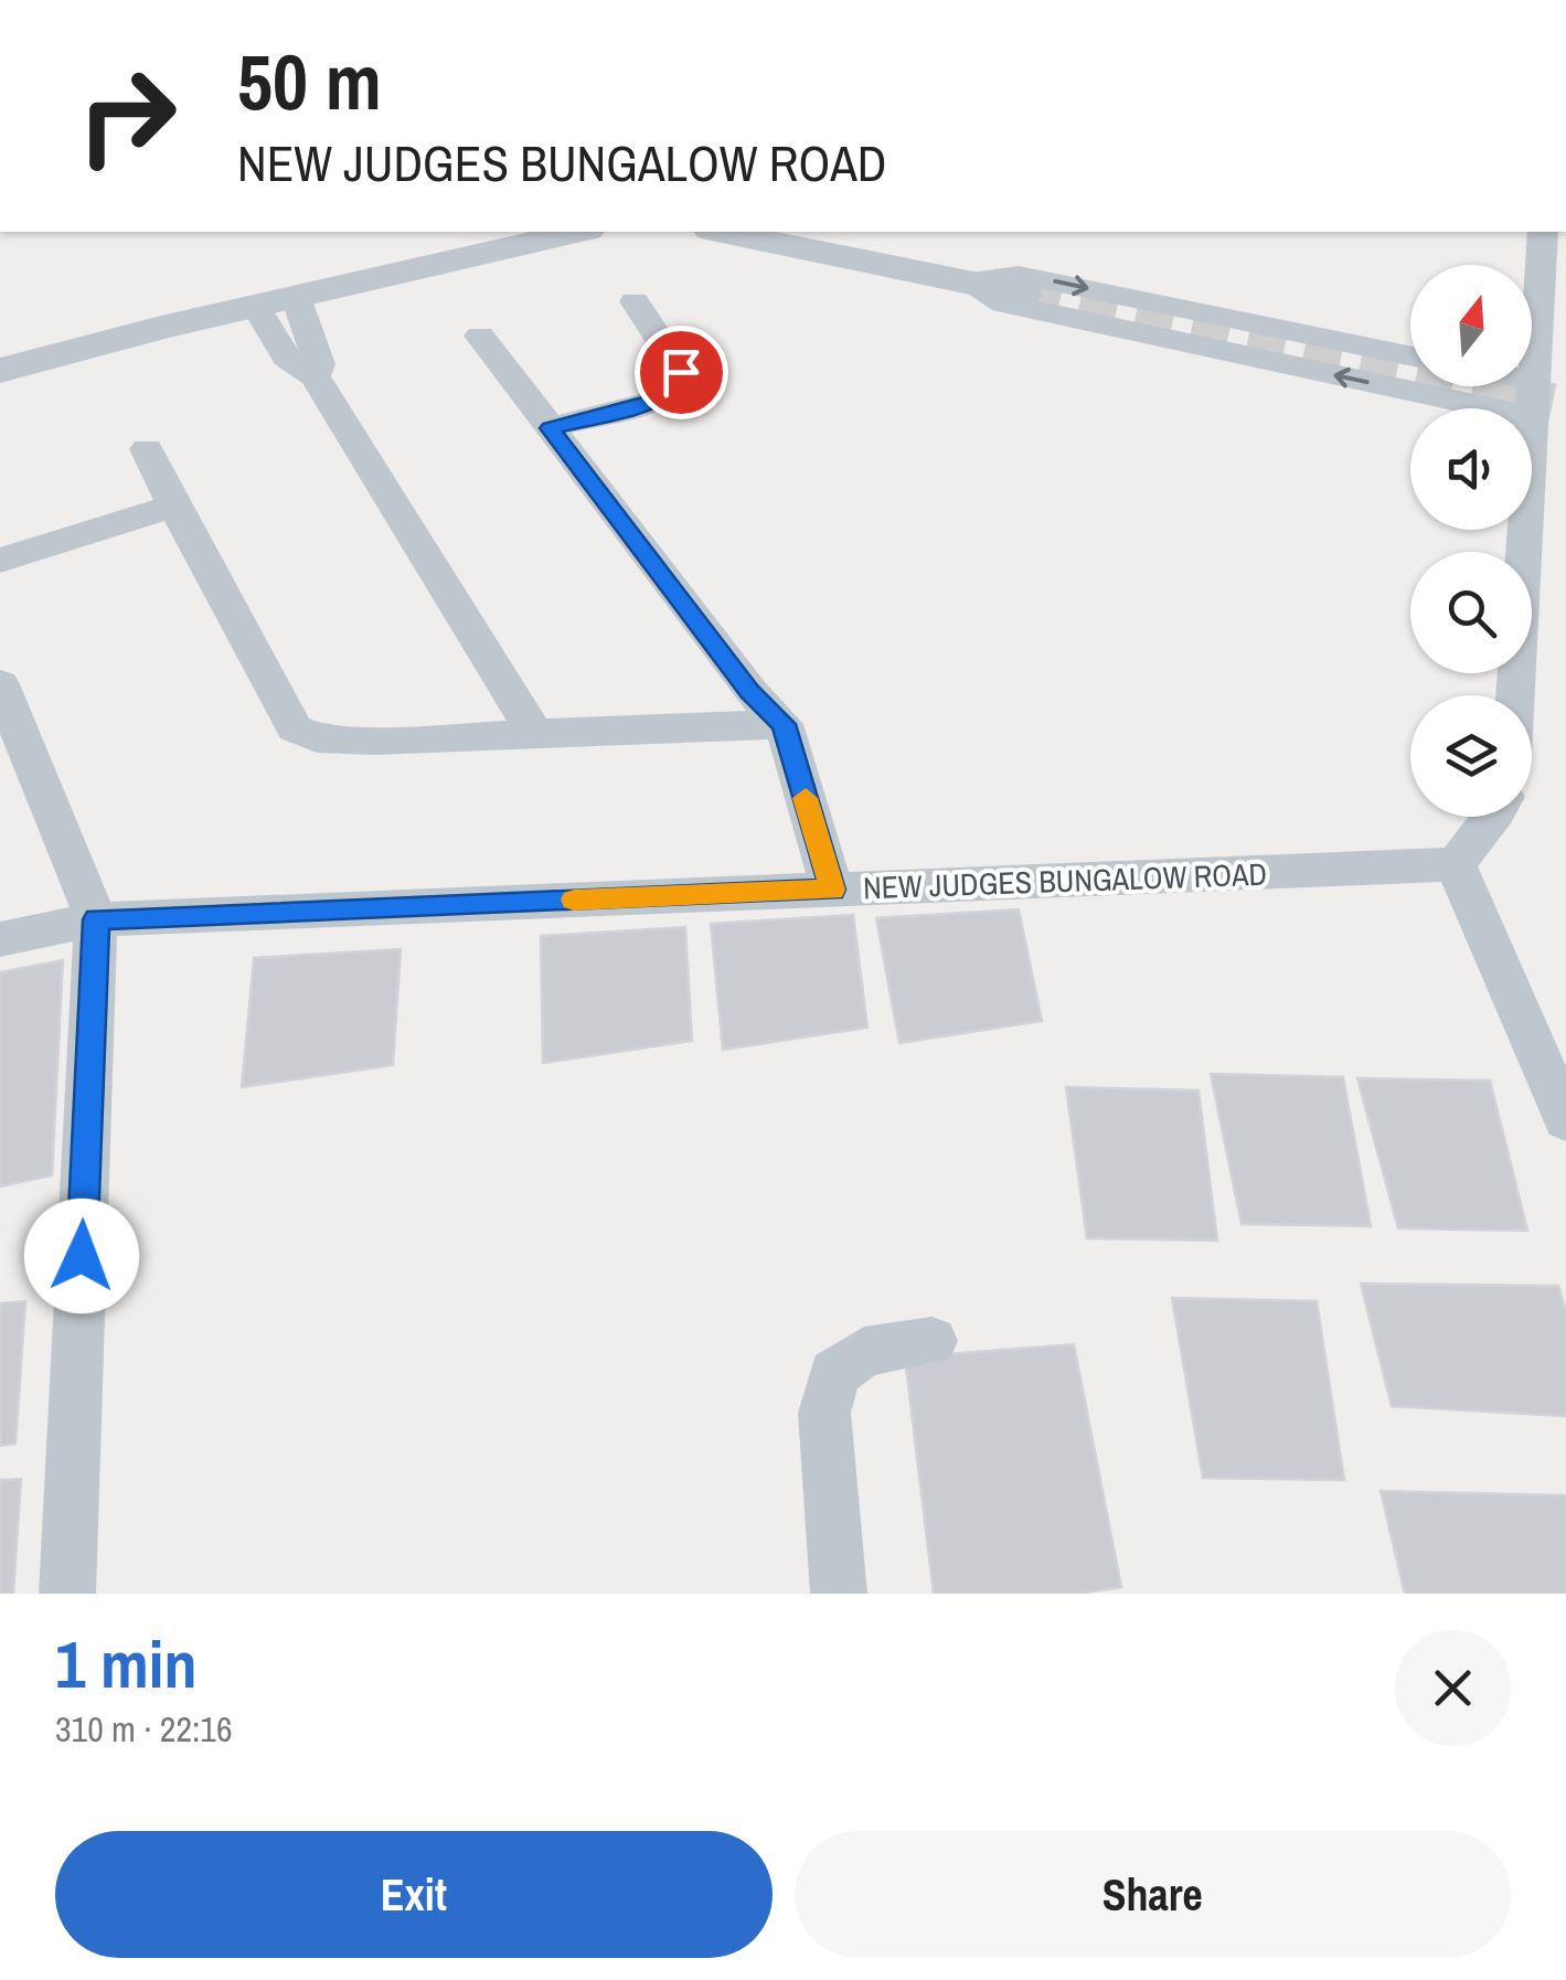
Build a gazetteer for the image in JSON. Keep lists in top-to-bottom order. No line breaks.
{"streets":{"street":["NEW JUDGES BUNGALOW ROAD"]},"north":"top","page":{"turn":["50 m","NEW JUDGES BUNGALOW ROAD"],"heading":["1 min","310 m · 22:16"],"buttons":["Exit","Share"]}}
